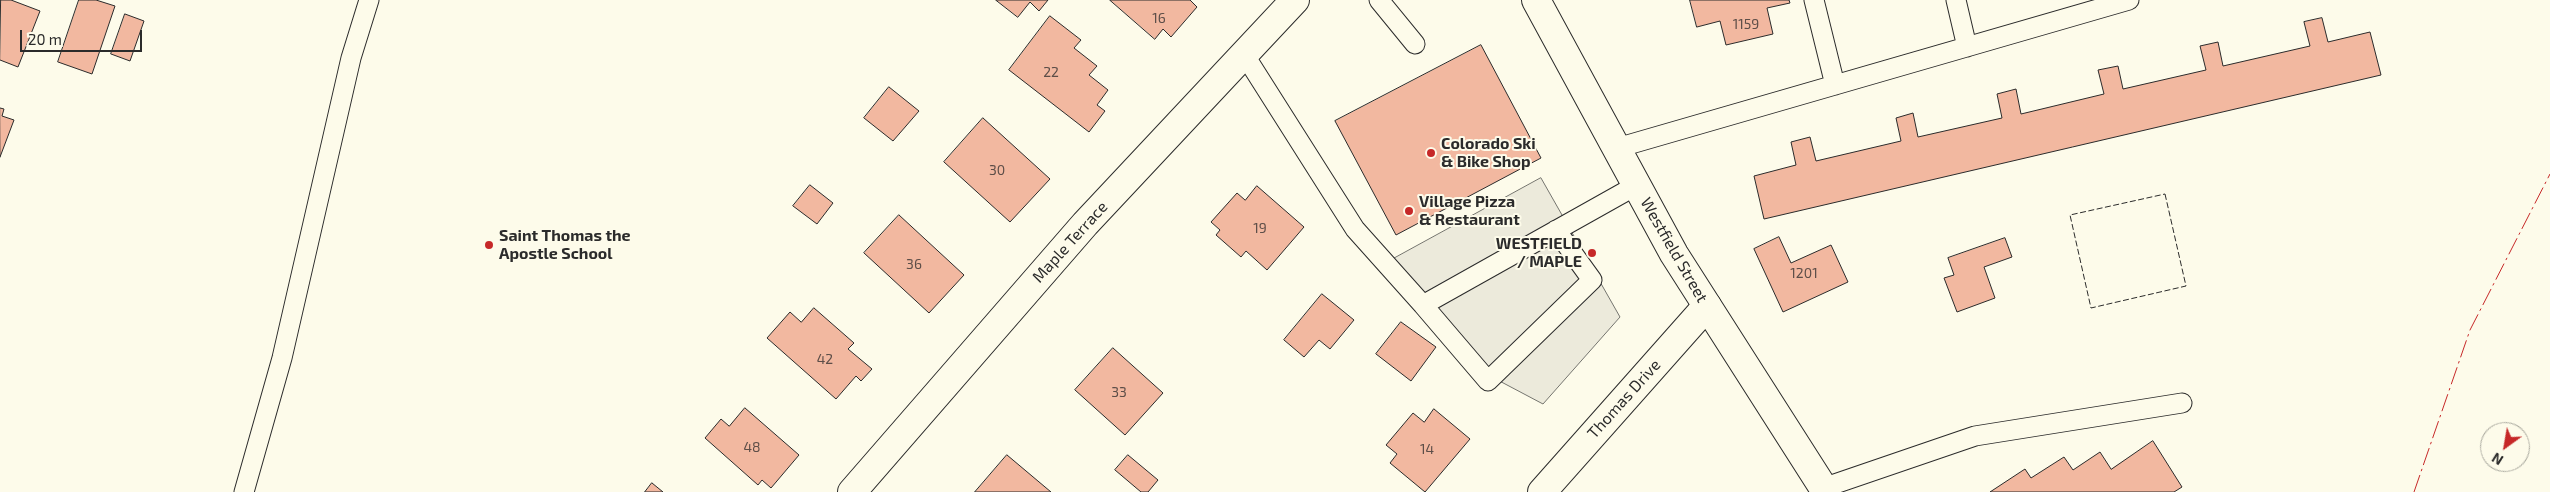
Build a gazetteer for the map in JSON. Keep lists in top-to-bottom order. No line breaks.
{"streets":{"street":["Maple Terrace","Westfield Street","Thomas Drive"]},"crossings":[["Westfield Street","Thomas Drive"]],"places":["Colorado Ski & Bike Shop","Village Pizza & Restaurant","Saint Thomas the Apostle School","WESTFIELD / MAPLE"],"house_numbers":["16","1159","22","30","19","36","1201","42","33","48","14"],"scale_bar":"20 m","north":"bottom left"}
